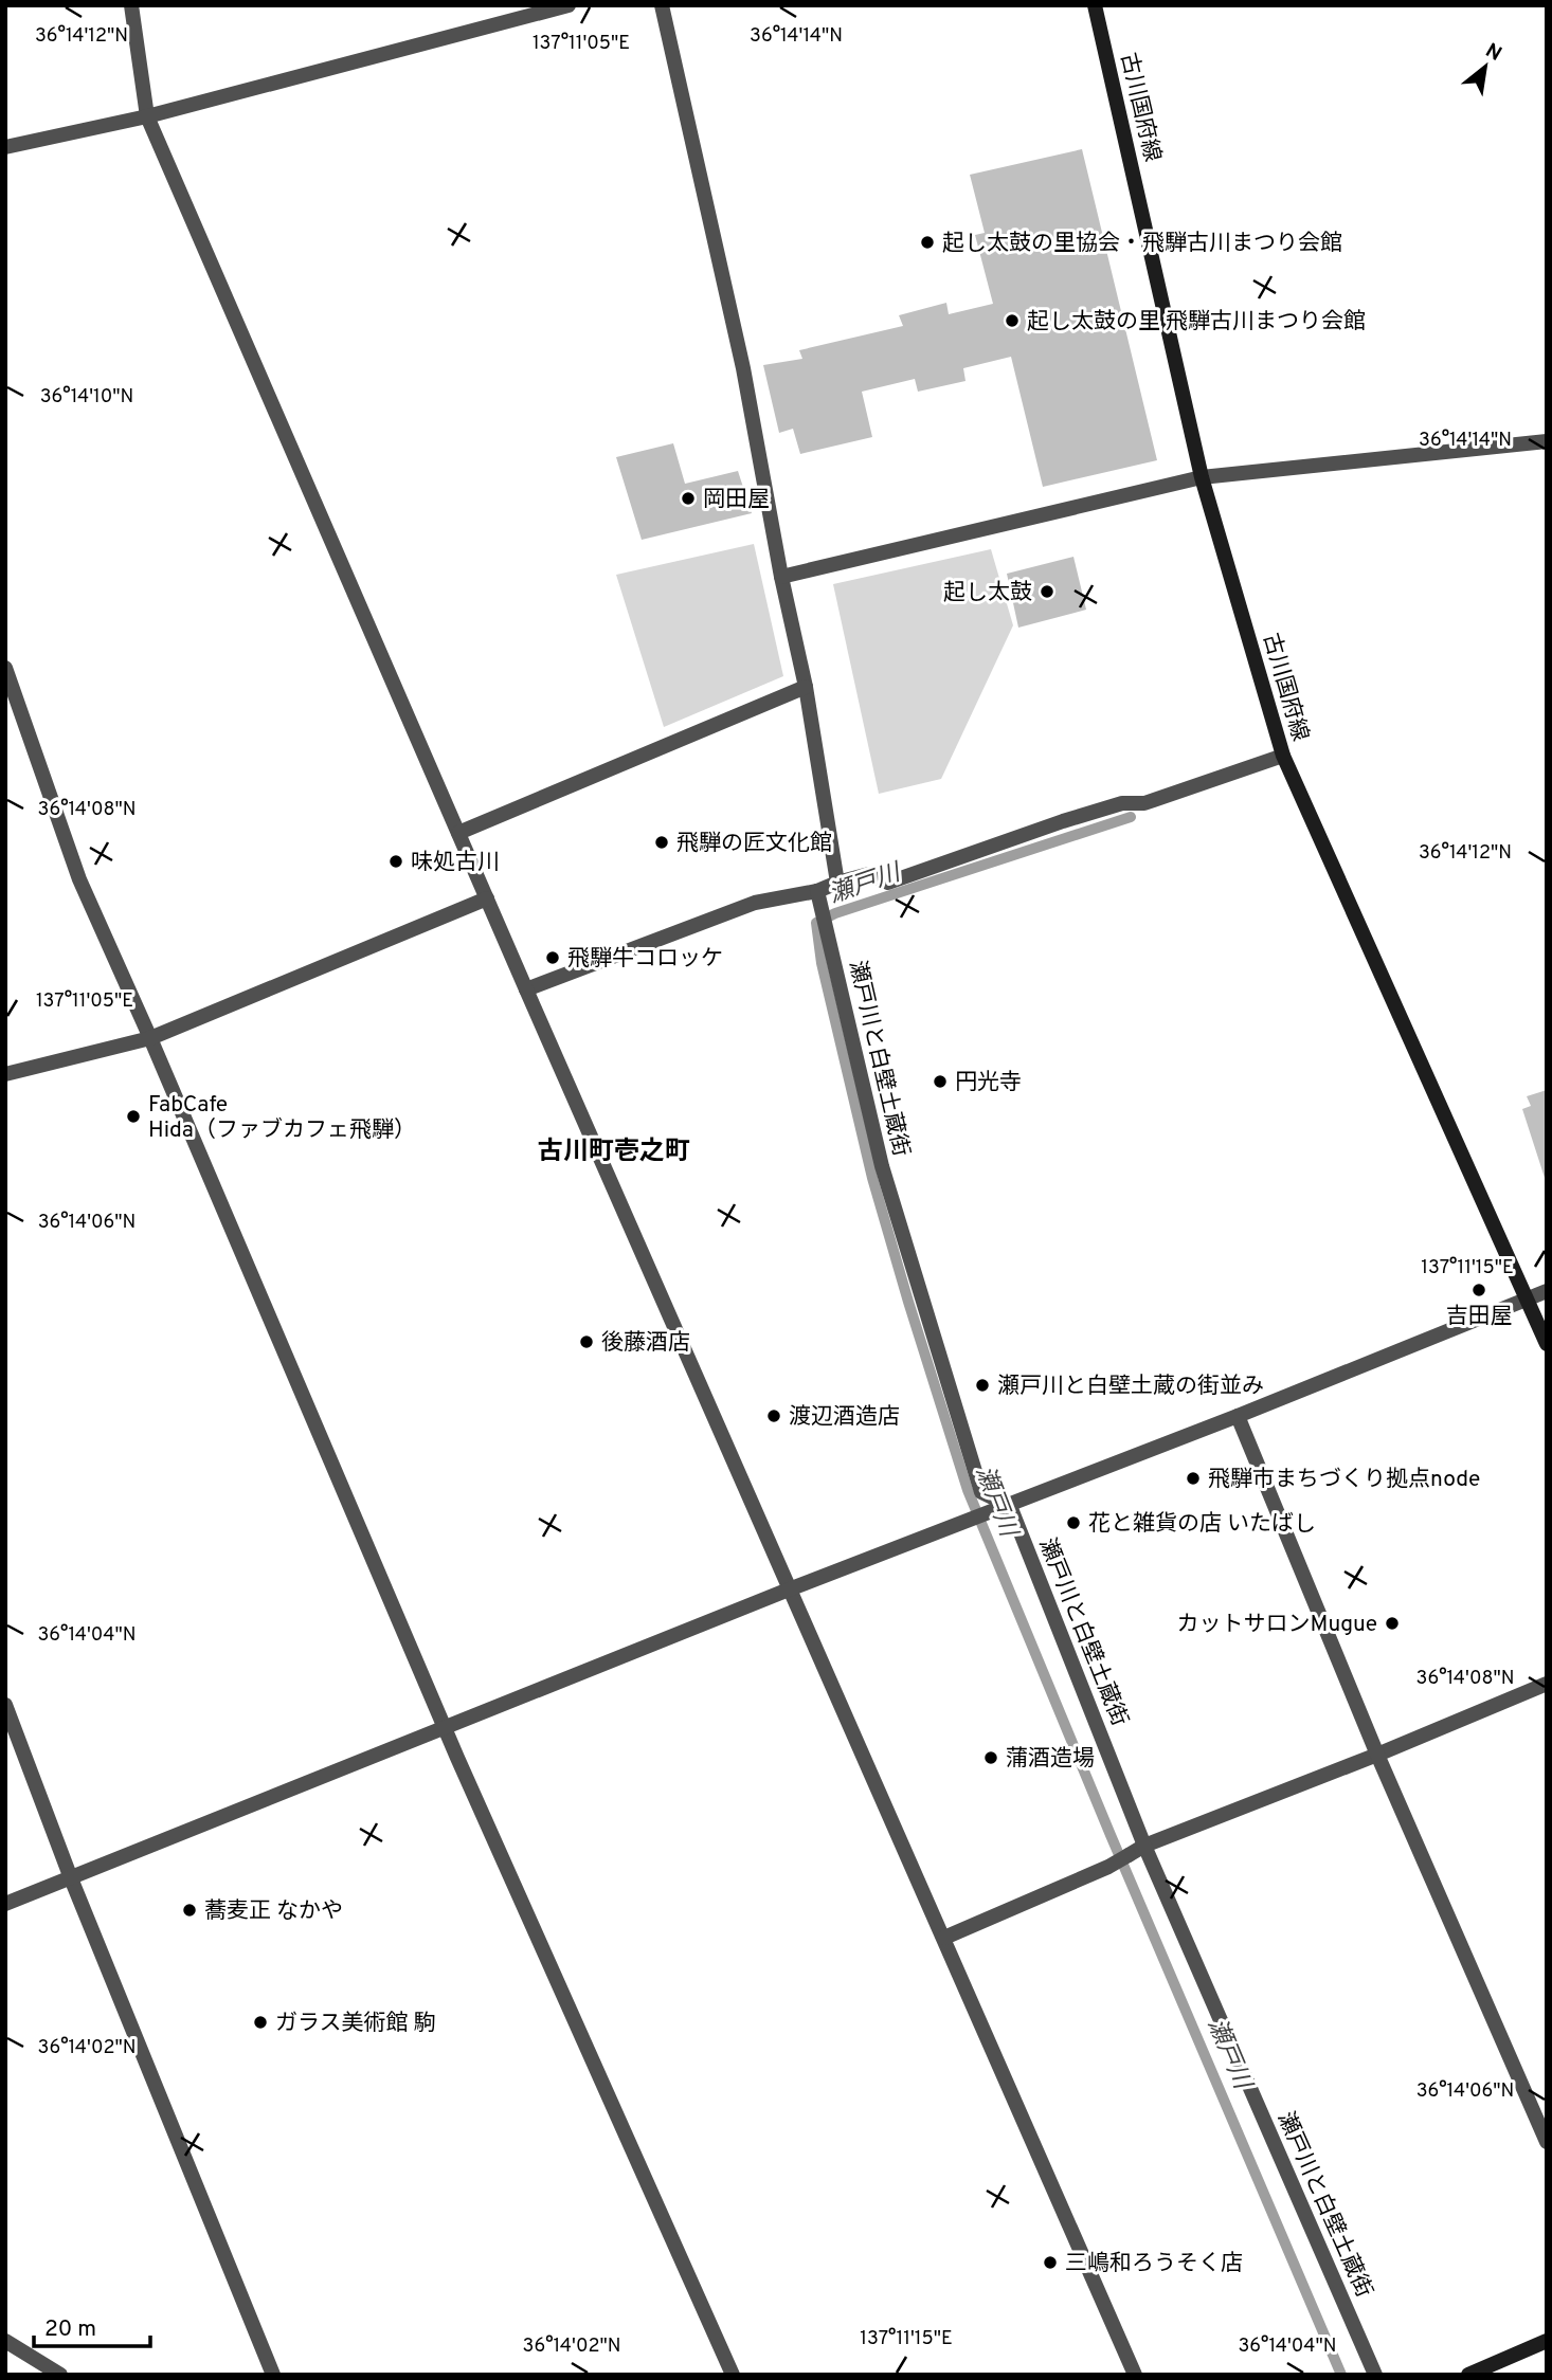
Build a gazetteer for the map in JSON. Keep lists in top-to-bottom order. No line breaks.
{"streets":{"main road":["古川国府線"],"street":["瀬戸川と白壁土蔵街"]},"districts":["古川町壱之町"],"water":["瀬戸川"],"places":["起し太鼓の里協会・飛騨古川まつり会館","起し太鼓の里 飛騨古川まつり会館","岡田屋","起し太鼓","飛騨の匠文化館","味処古川","飛騨牛コロッケ","円光寺","FabCafe Hida（ファブカフェ飛騨）","吉田屋","後藤酒店","瀬戸川と白壁土蔵の街並み","渡辺酒造店","飛騨市まちづくり拠点node","花と雑貨の店 いたばし","カットサロンMugue","蒲酒造場","蕎麦正 なかや","ガラス美術館 駒","三嶋和ろうそく店"],"scale_bar":"20 m","north":"top right","coordinates":["36°14'12\"N","36°14'14\"N","137°11'05\"E","36°14'10\"N","36°14'08\"N","36°14'06\"N","137°11'15\"E","36°14'04\"N","36°14'02\"N"]}
